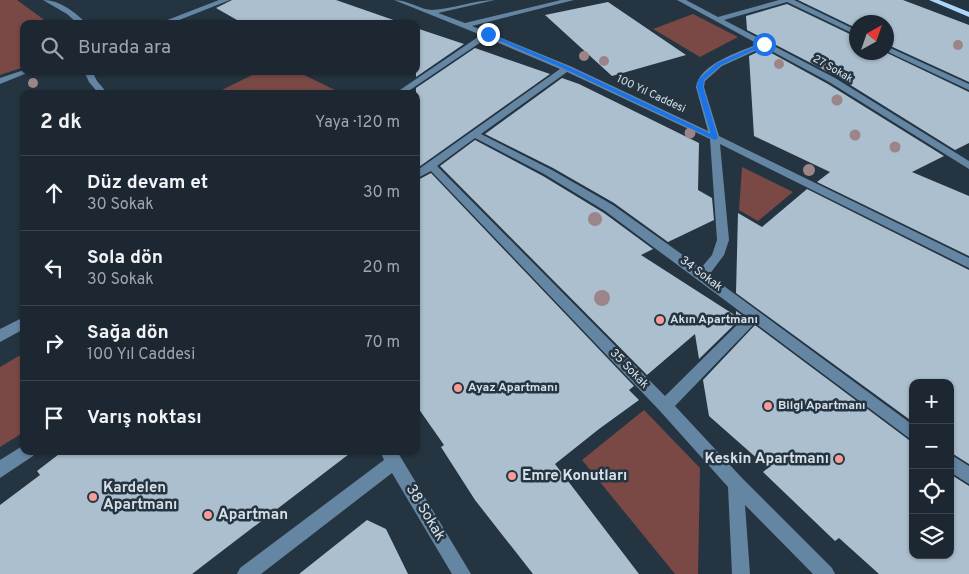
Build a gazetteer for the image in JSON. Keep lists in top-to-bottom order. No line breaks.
{"streets":{"street":["27 Sokak","100 Yıl Caddesi","34 Sokak","35 Sokak","38 Sokak"]},"places":["Akın Apartmanı","Ayaz Apartmanı","Bilgi Apartmanı","Keskin Apartmanı","Emre Konutları","Kardelen Apartmanı","Apartman"],"north":"top right","page":{"search":"Burada ara","heading":["2 dk","Yaya · 120 m"],"list":[["Düz devam et","30 Sokak","30 m"],["Sola dön","30 Sokak","20 m"],["Sağa dön","100 Yıl Caddesi","70 m"],"Varış noktası"],"map_buttons":["+","−"]}}
